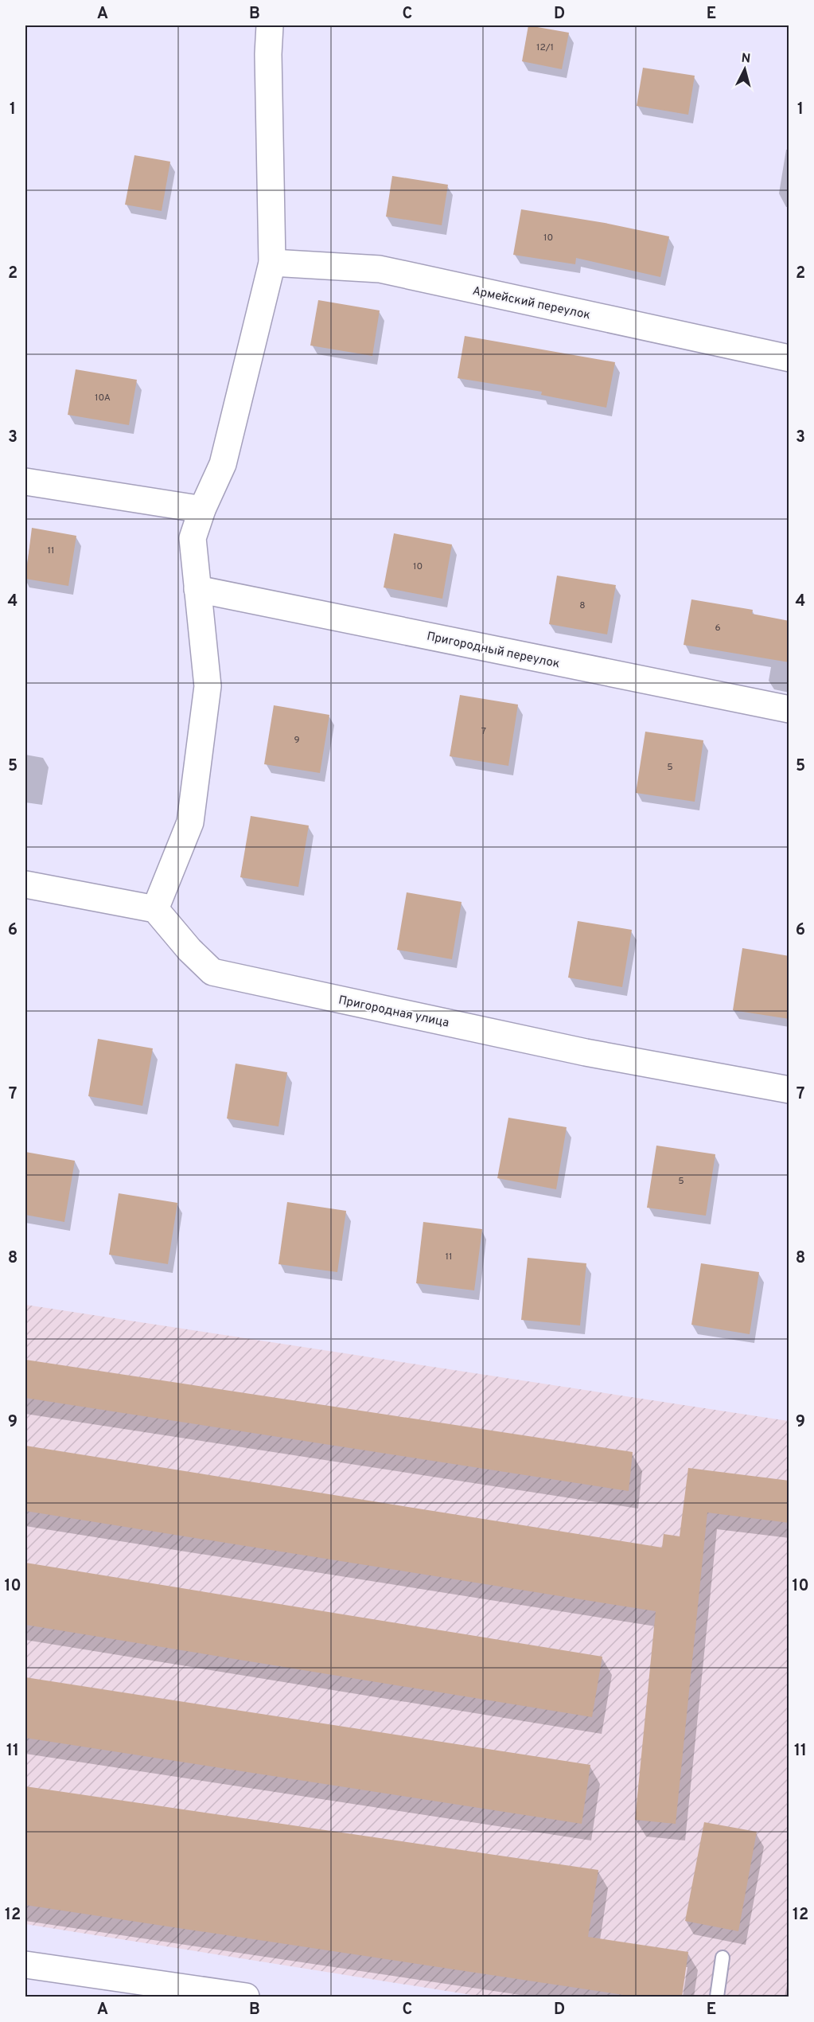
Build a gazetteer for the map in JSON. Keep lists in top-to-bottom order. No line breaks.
{"streets":{"street":["Армейский переулок","Пригородный переулок","Пригородная улица"]},"house_numbers":["12/1","10","10А","11","10","8","6","7","9","5","5","11"],"north":"top","grid":{"columns":["A","B","C","D","E"],"rows":["1","2","3","4","5","6","7","8","9","10","11","12"]}}
